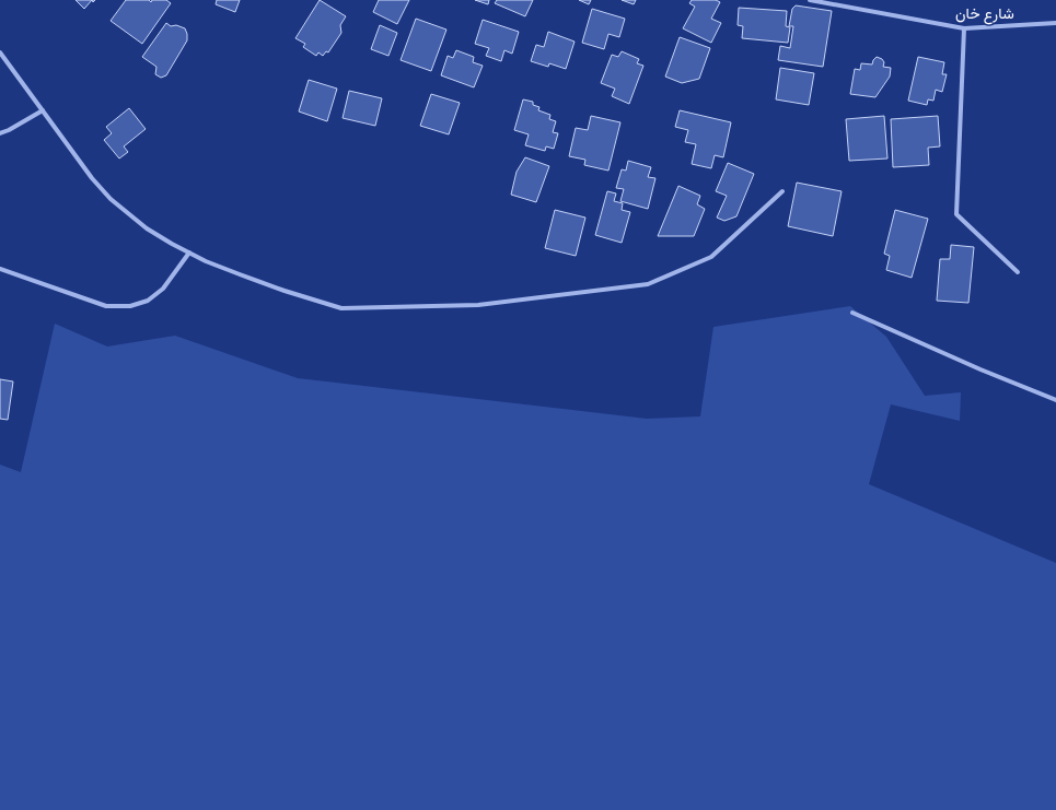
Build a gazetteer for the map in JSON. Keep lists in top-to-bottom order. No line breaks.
{"streets":{"street":["شارع خان"]}}
